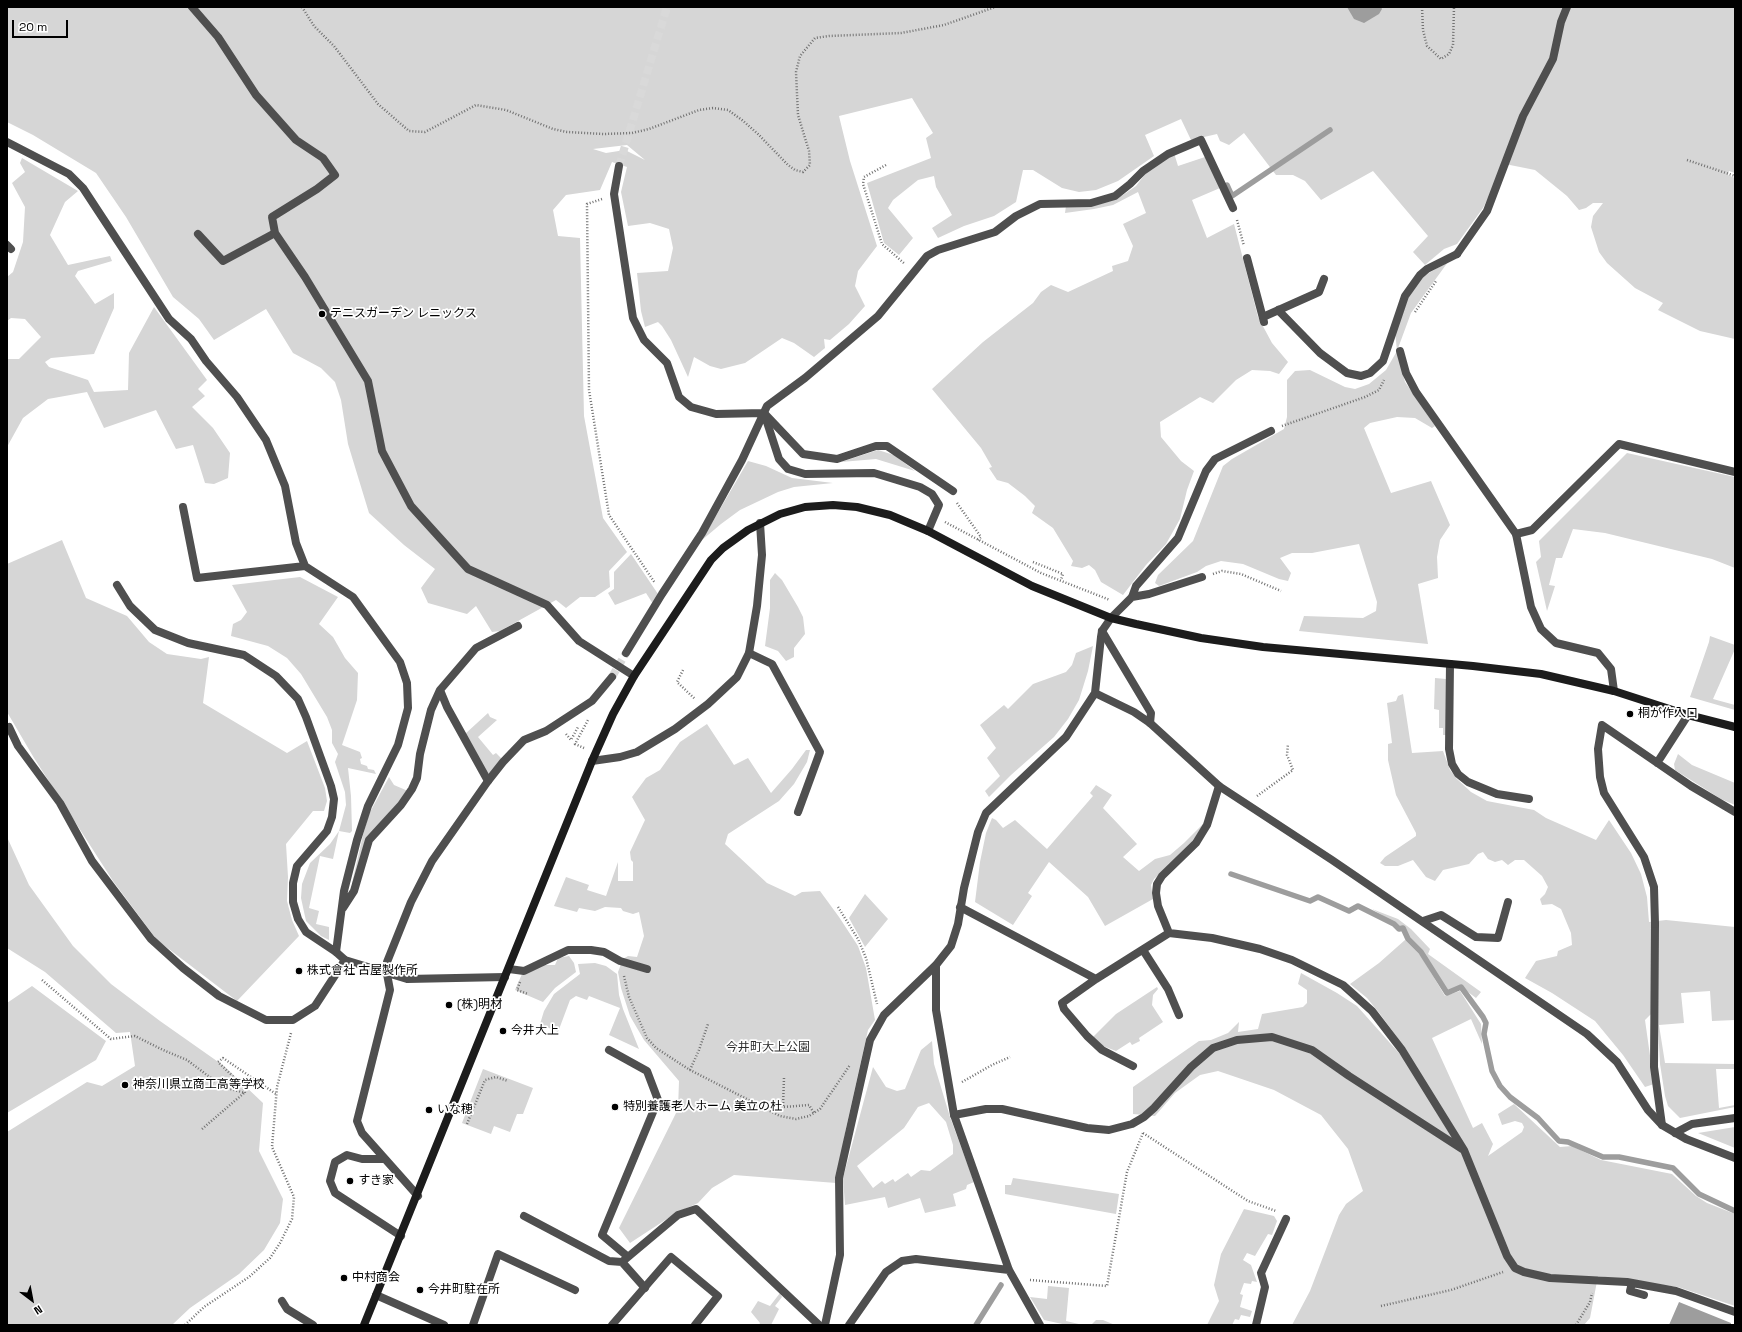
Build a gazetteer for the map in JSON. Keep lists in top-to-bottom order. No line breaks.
{"parks":["今井町大上公園"],"places":["テニスガーデン レニックス","桐が作入口","株式會社 古屋製作所","(株)明材","今井大上","神奈川県立商工高等学校","特別養護老人ホーム 美立の杜","いな穂","すき家","中村商会","今井町駐在所"],"scale_bar":"20 m","north":"bottom right"}
